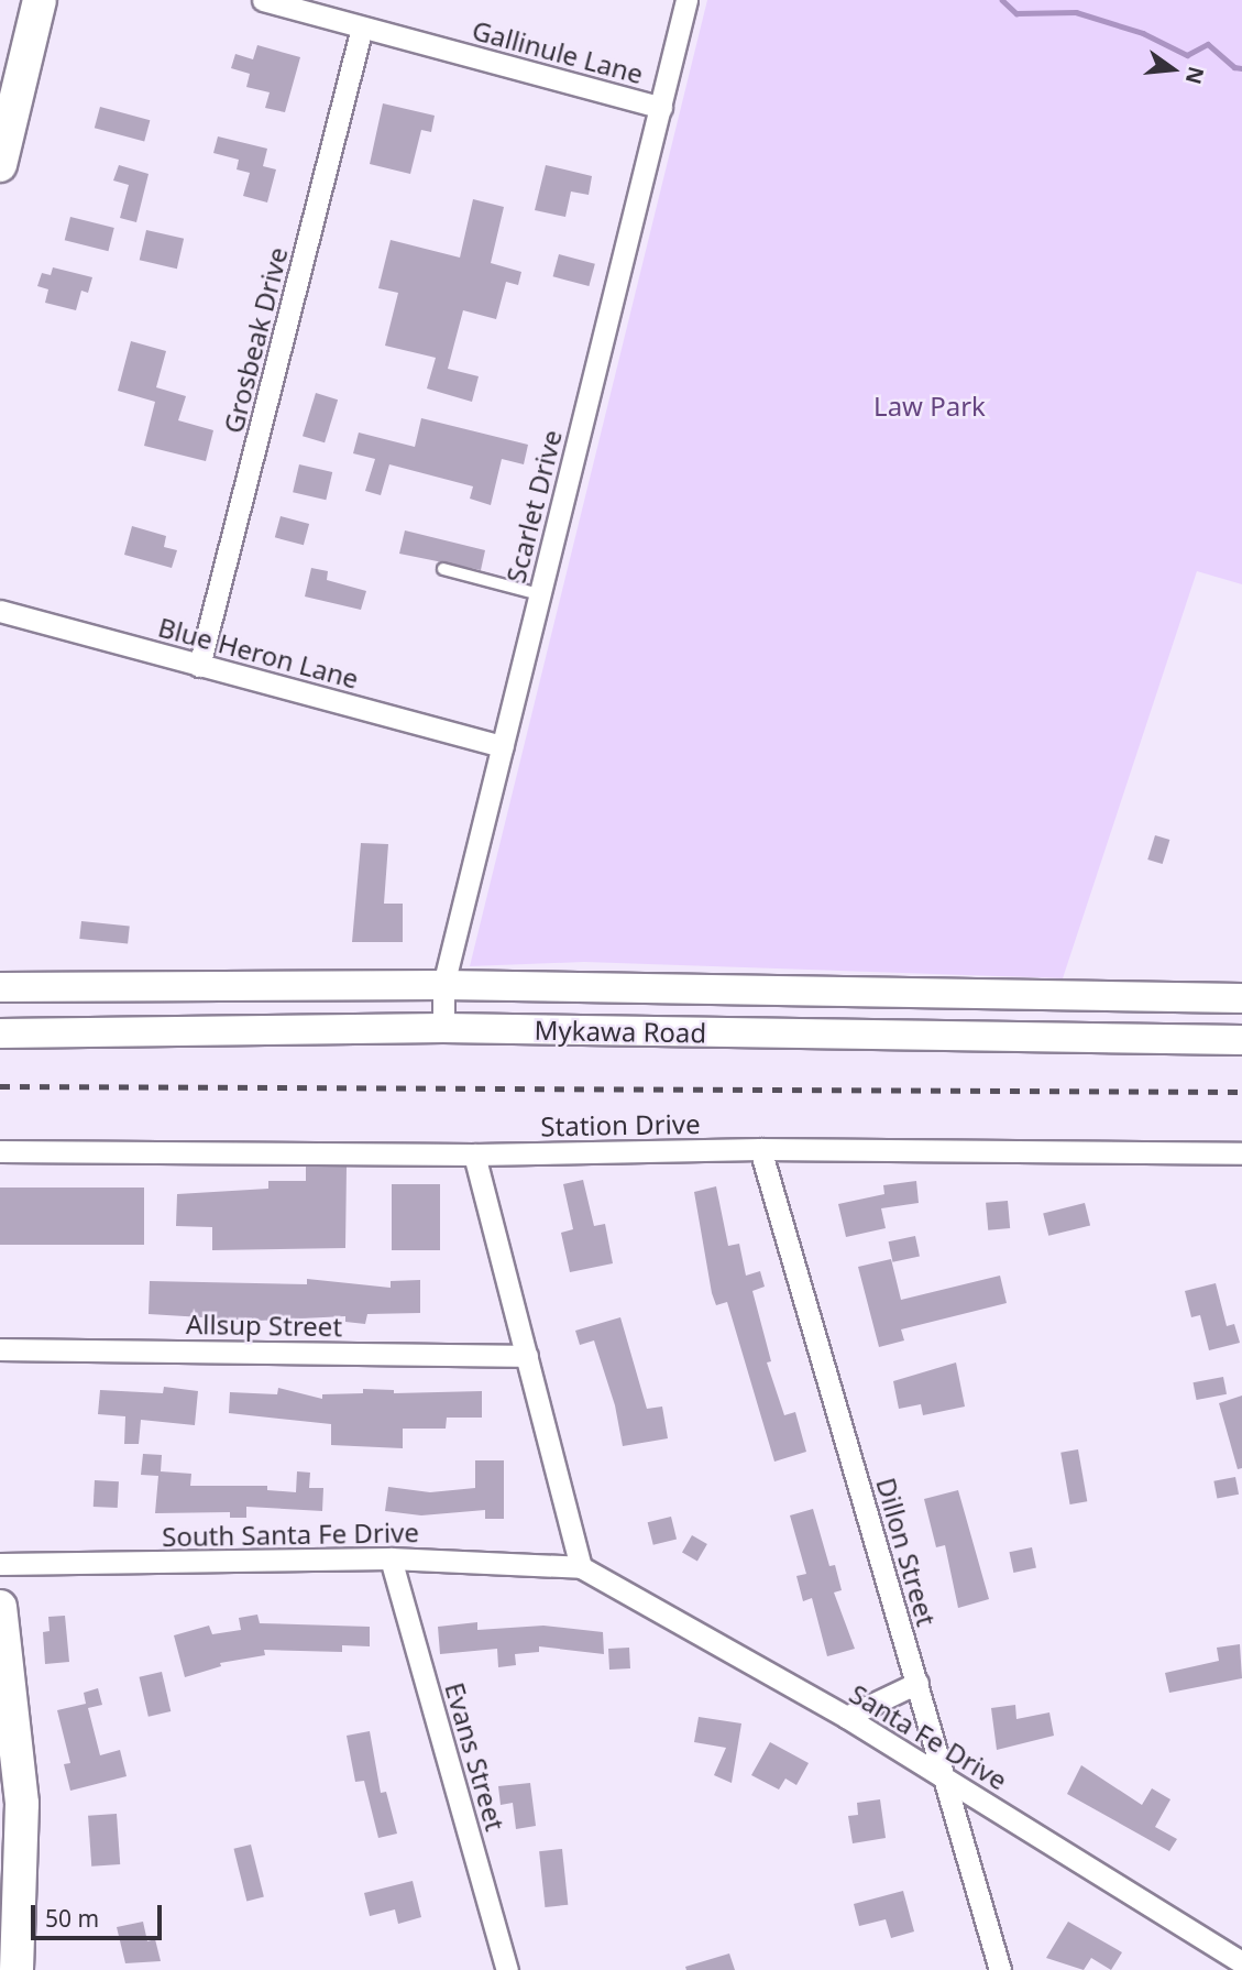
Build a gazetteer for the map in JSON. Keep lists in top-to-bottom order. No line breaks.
{"streets":{"main road":["Mykawa Road"],"street":["Gallinule Lane","Grosbeak Drive","Scarlet Drive","Blue Heron Lane","Station Drive","Allsup Street","South Santa Fe Drive","Dillon Street","Santa Fe Drive","Evans Street"]},"crossings":[["Gallinule Lane","Grosbeak Drive"],["Gallinule Lane","Scarlet Drive"],["Grosbeak Drive","Blue Heron Lane"],["Scarlet Drive","Blue Heron Lane"],["Scarlet Drive","Mykawa Road"],["Station Drive","Dillon Street"],["South Santa Fe Drive","Santa Fe Drive"],["South Santa Fe Drive","Evans Street"],["Dillon Street","Santa Fe Drive"]],"parks":["Law Park"],"scale_bar":"50 m","north":"right"}
